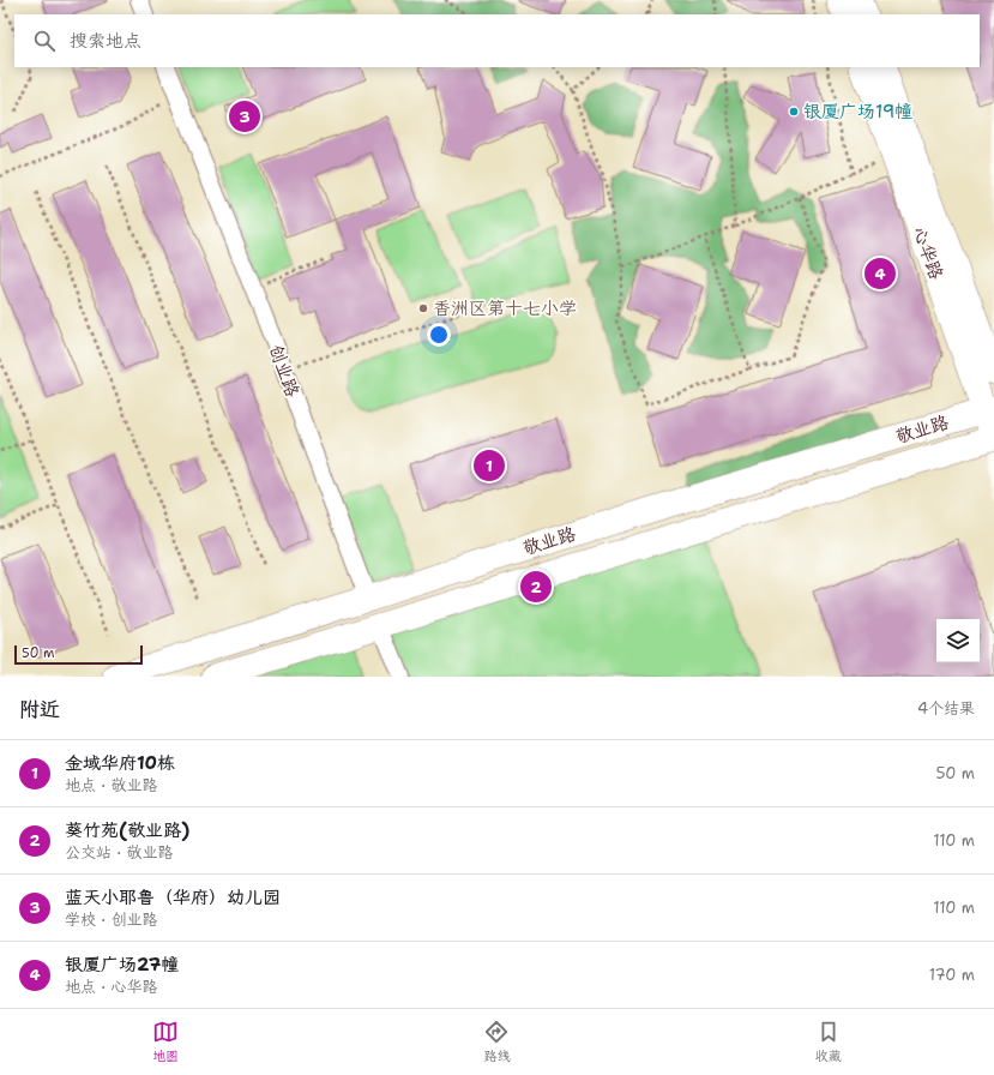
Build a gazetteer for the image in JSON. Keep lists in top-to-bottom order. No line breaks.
{"streets":{"main road":["心华路","创业路","敬业路"]},"crossings":[["心华路","敬业路"],["创业路","敬业路"]],"places":["银厦广场19幢","香洲区第十七小学"],"scale_bar":"50 m","page":{"search":"搜索地点","pins":["3","4","1","2"],"scale":"50 m","heading":["附近","4个结果"],"list":[{"mark":"1","name":"金域华府10栋","note":"地点 · 敬业路","value":"50 m"},{"mark":"2","name":"葵竹苑(敬业路)","note":"公交站 · 敬业路","value":"110 m"},{"mark":"3","name":"蓝天小耶鲁（华府）幼儿园","note":"学校 · 创业路","value":"110 m"},{"mark":"4","name":"银厦广场27幢","note":"地点 · 心华路","value":"170 m"}],"nav":["地图","路线","收藏"]}}
